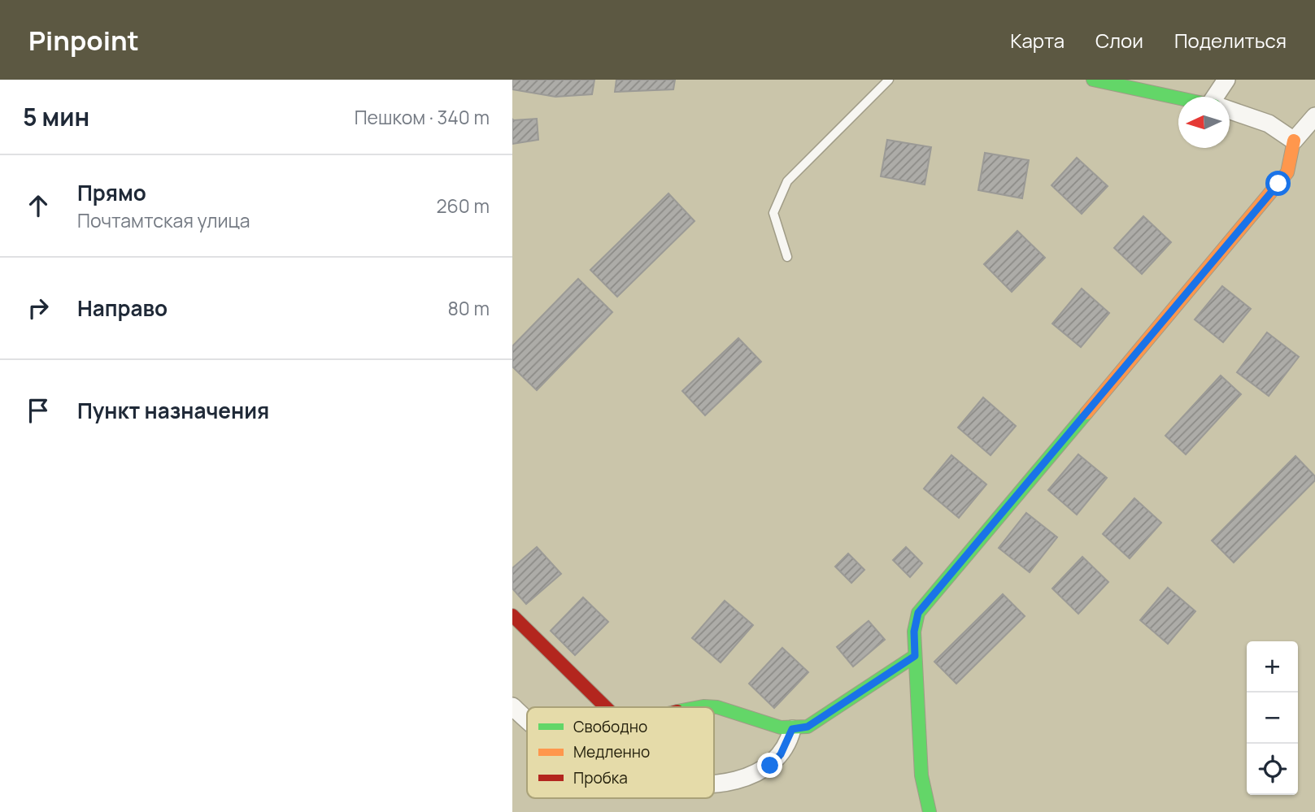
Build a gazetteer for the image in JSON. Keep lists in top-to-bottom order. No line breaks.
{"legend":["Свободно","Медленно","Пробка"],"north":"left","page":{"header":"Pinpoint","nav":["Карта","Слои","Поделиться"],"heading":["5 мин","Пешком · 340 m"],"list":[["Прямо","Почтамтская улица","260 m"],["Направо","80 m"],"Пункт назначения"],"map_buttons":["+","−"]}}
